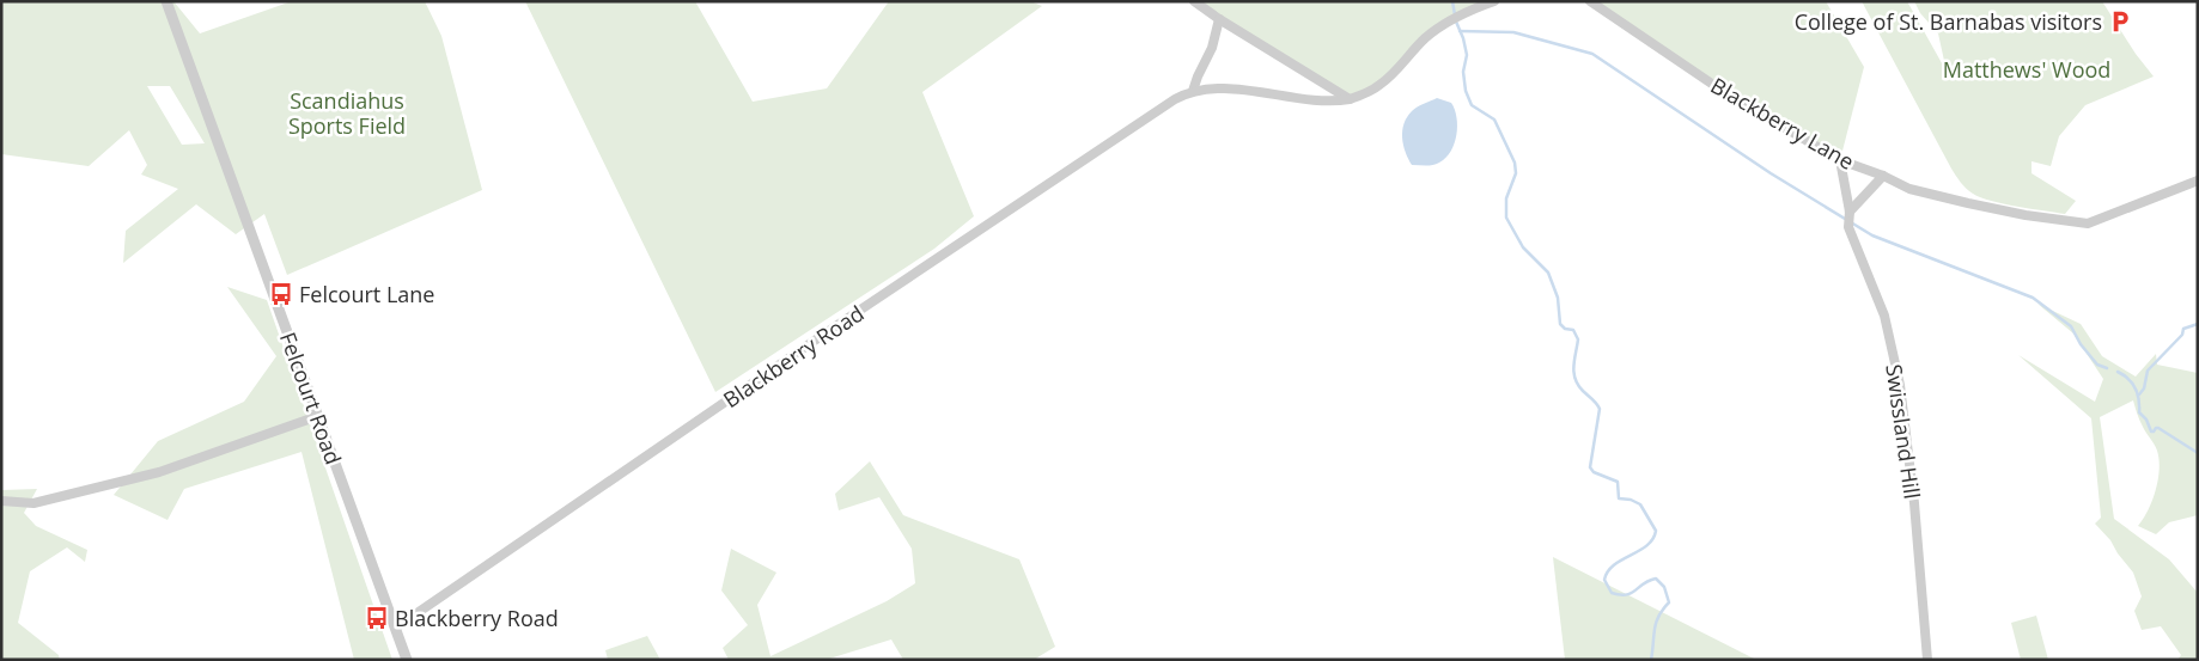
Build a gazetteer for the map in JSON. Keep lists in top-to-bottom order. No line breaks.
{"streets":{"street":["Blackberry Lane","Blackberry Road","Felcourt Road","Swissland Hill"]},"crossings":[["Blackberry Lane","Swissland Hill"],["Blackberry Road","Felcourt Road"]],"parks":["Matthews' Wood","Scandiahus Sports Field"],"places":{"parking":["College of St. Barnabas visitors"],"bus stop":["Felcourt Lane","Blackberry Road"]}}
